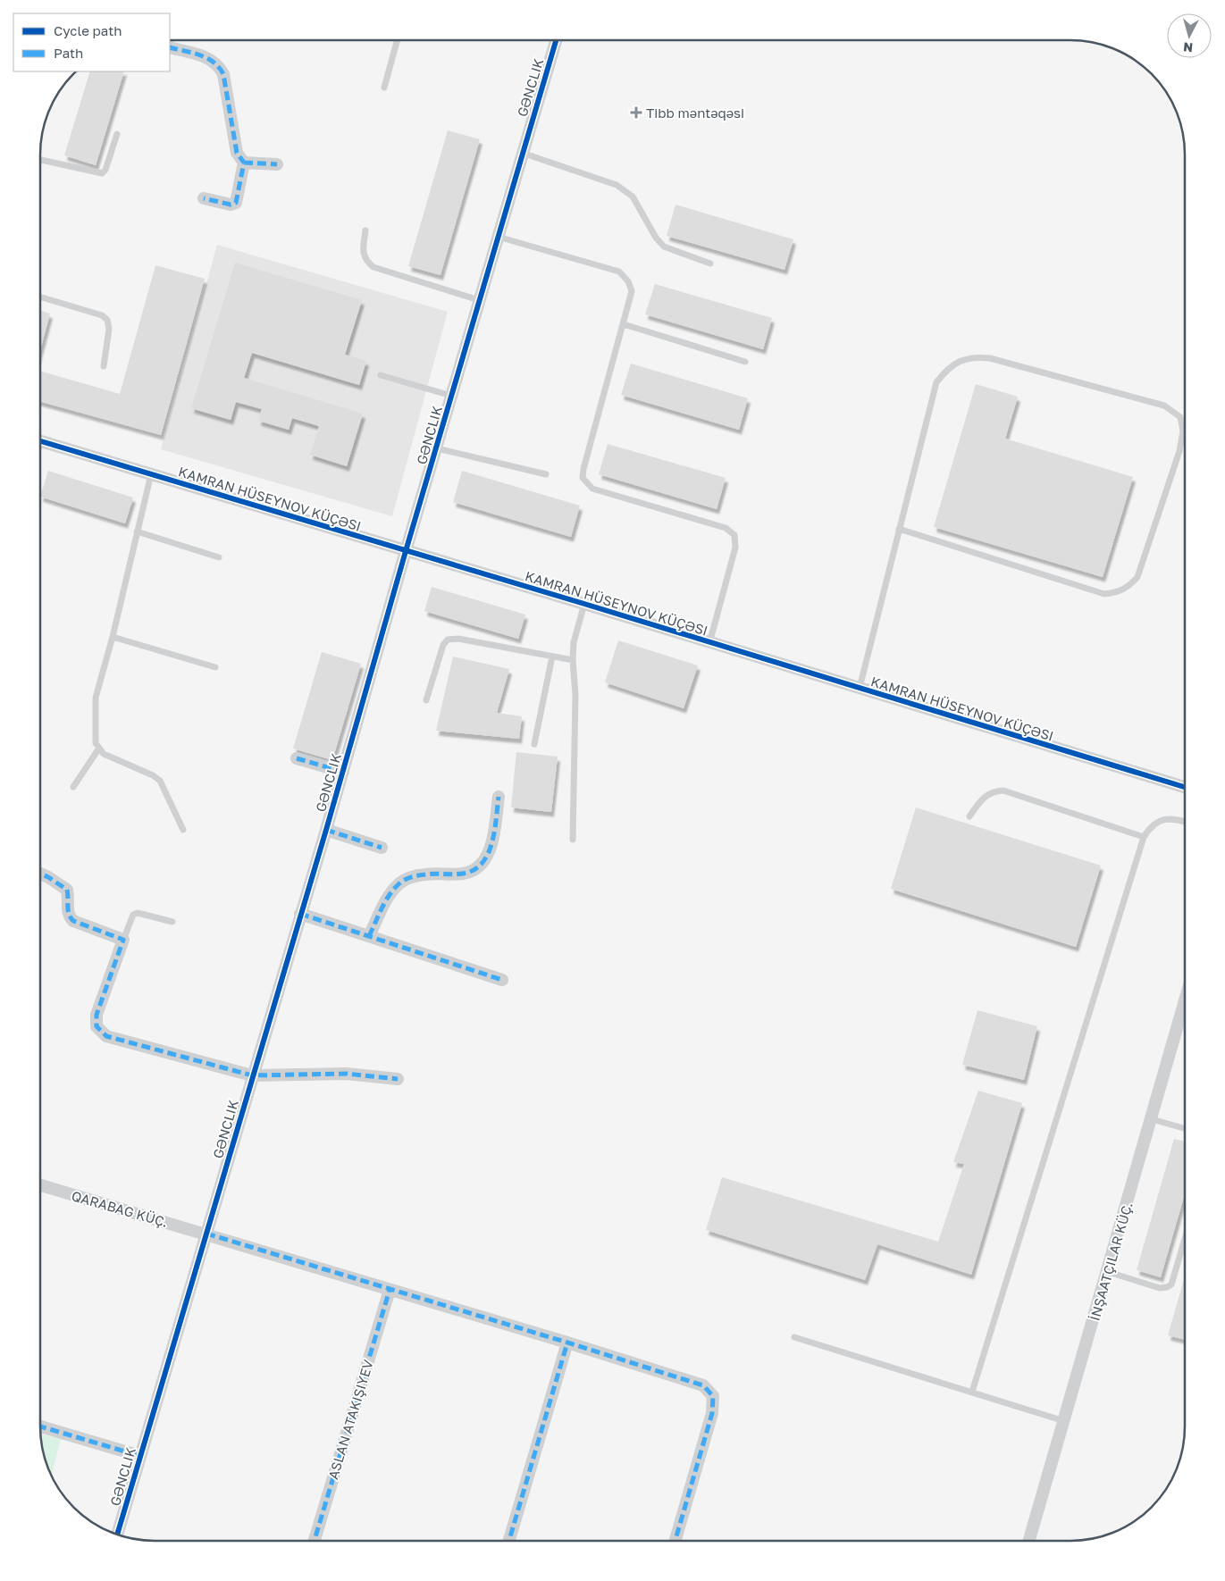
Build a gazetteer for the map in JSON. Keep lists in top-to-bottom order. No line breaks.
{"streets":{"street":["GƏNCLIK","KAMRAN HÜSEYNOV KÜÇƏSI","QARABAĞ KÜÇ.","ASLAN ATAKIŞIYEV"]},"crossings":[["GƏNCLIK","KAMRAN HÜSEYNOV KÜÇƏSI"],["GƏNCLIK","QARABAĞ KÜÇ."],["QARABAĞ KÜÇ.","ASLAN ATAKIŞIYEV"]],"places":{"health":["Tibb məntəqəsi"]},"legend":["Cycle path","Path"],"north":"bottom"}
